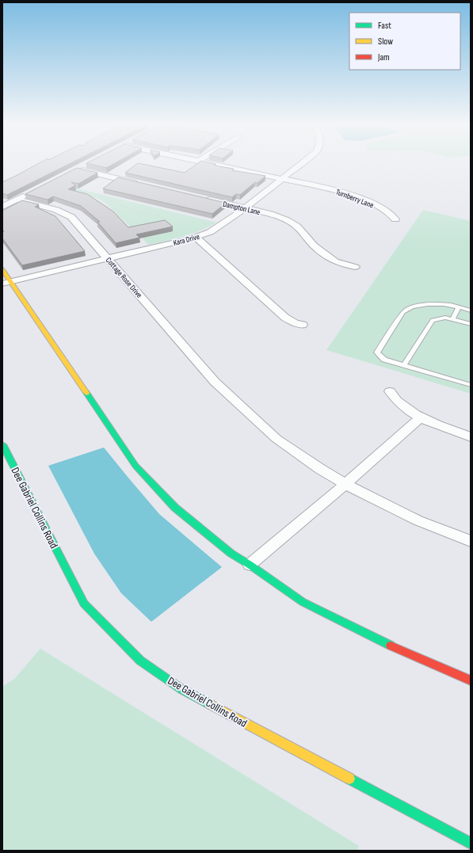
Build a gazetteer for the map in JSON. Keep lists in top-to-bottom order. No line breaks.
{"streets":{"street":["Turnberry Lane","Dampton Lane","Kara Drive","Cottage Rose Drive","Dee Gabriel Collins Road"]},"crossings":[["Turnberry Lane","Kara Drive"],["Dampton Lane","Kara Drive"],["Kara Drive","Cottage Rose Drive"]],"legend":["Fast","Slow","Jam"]}
